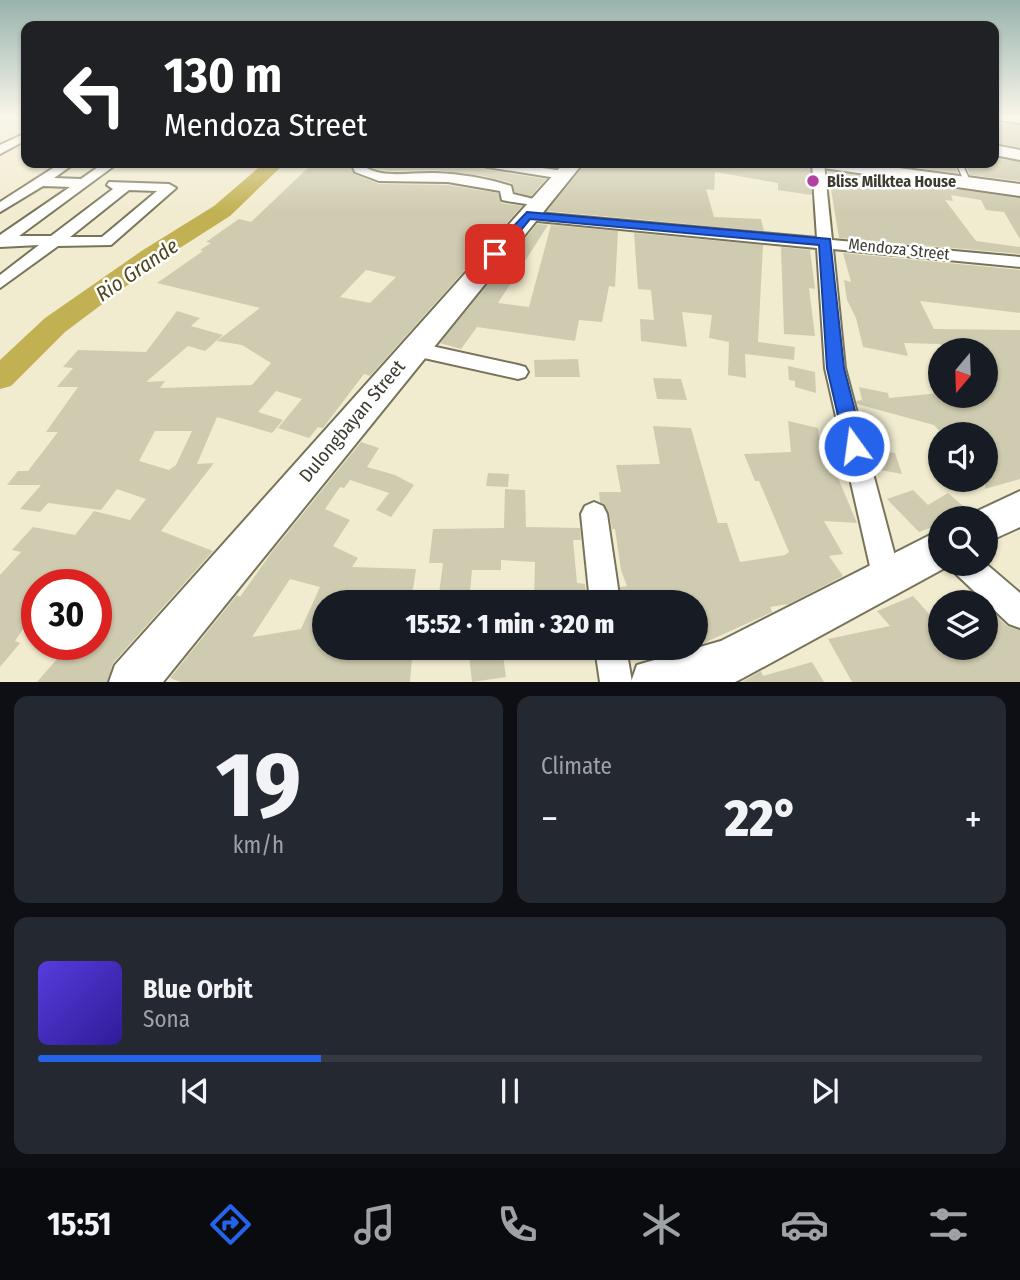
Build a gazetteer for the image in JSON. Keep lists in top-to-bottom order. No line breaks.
{"streets":{"street":["Mendoza Street","Dulongbayan Street"]},"crossings":[["Mendoza Street","Dulongbayan Street"]],"water":["Rio Grande"],"places":["Bliss Milktea House"],"north":"bottom","page":{"turn":["130 m","Mendoza Street"],"limit":"30","trip":"15:52 · 1 min · 320 m","tile":[["19","km/h"],"Climate"],"heat":["−","22°","+"],"song":["Blue Orbit","Sona"],"tabs":"15:51"}}
